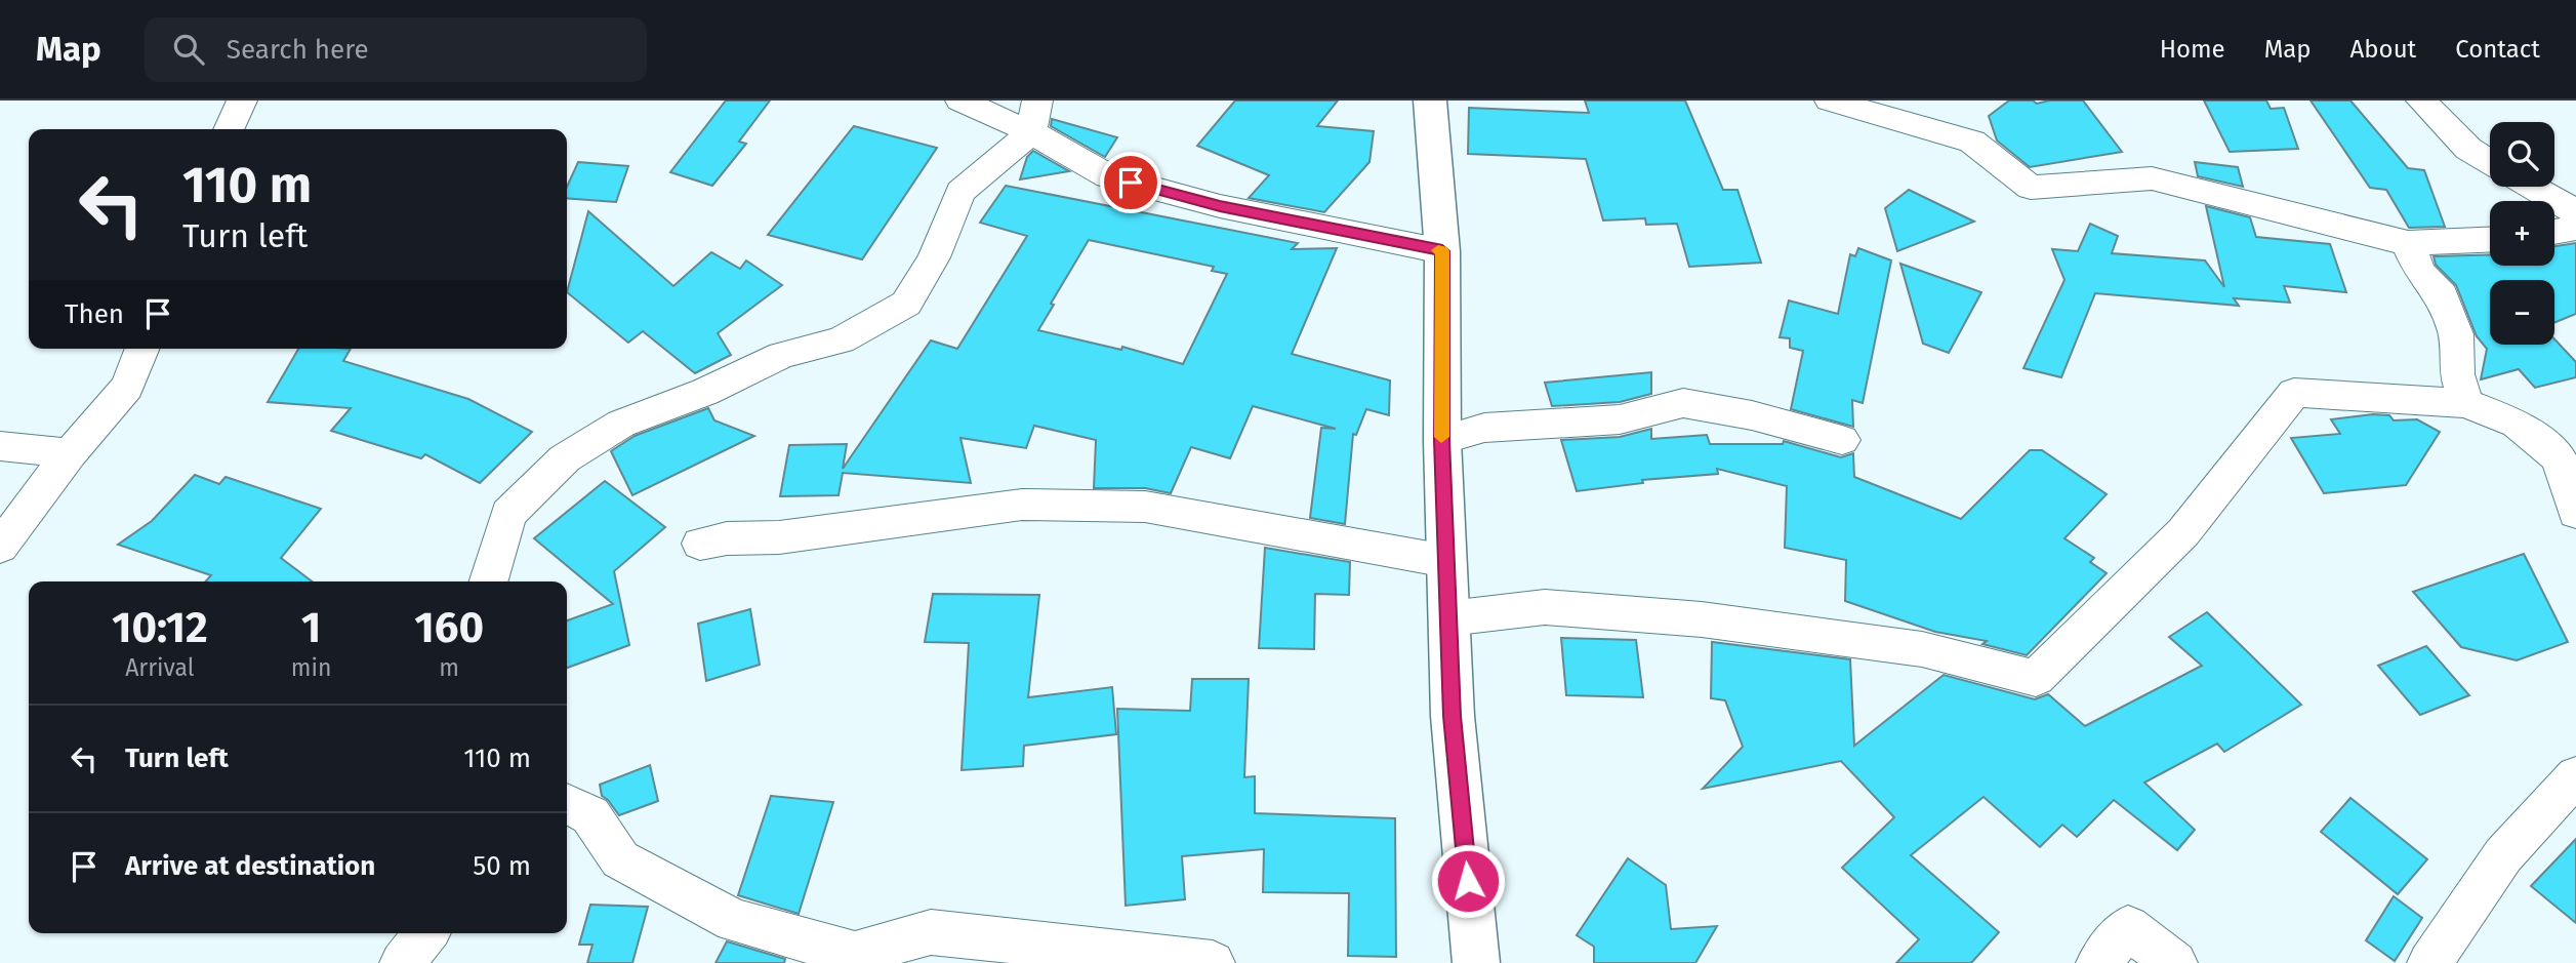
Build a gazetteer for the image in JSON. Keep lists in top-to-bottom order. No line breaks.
{"page":{"header":"Map","search":"Search here","nav":["Home","Map","About","Contact"],"map_buttons":["+","−"],"turn":["110 m","Turn left"],"then":"Then","eta":["10:12","Arrival","1","min","160","m"],"list":[{"name":"Turn left","value":"110 m"},{"name":"Arrive at destination","value":"50 m"}]}}
